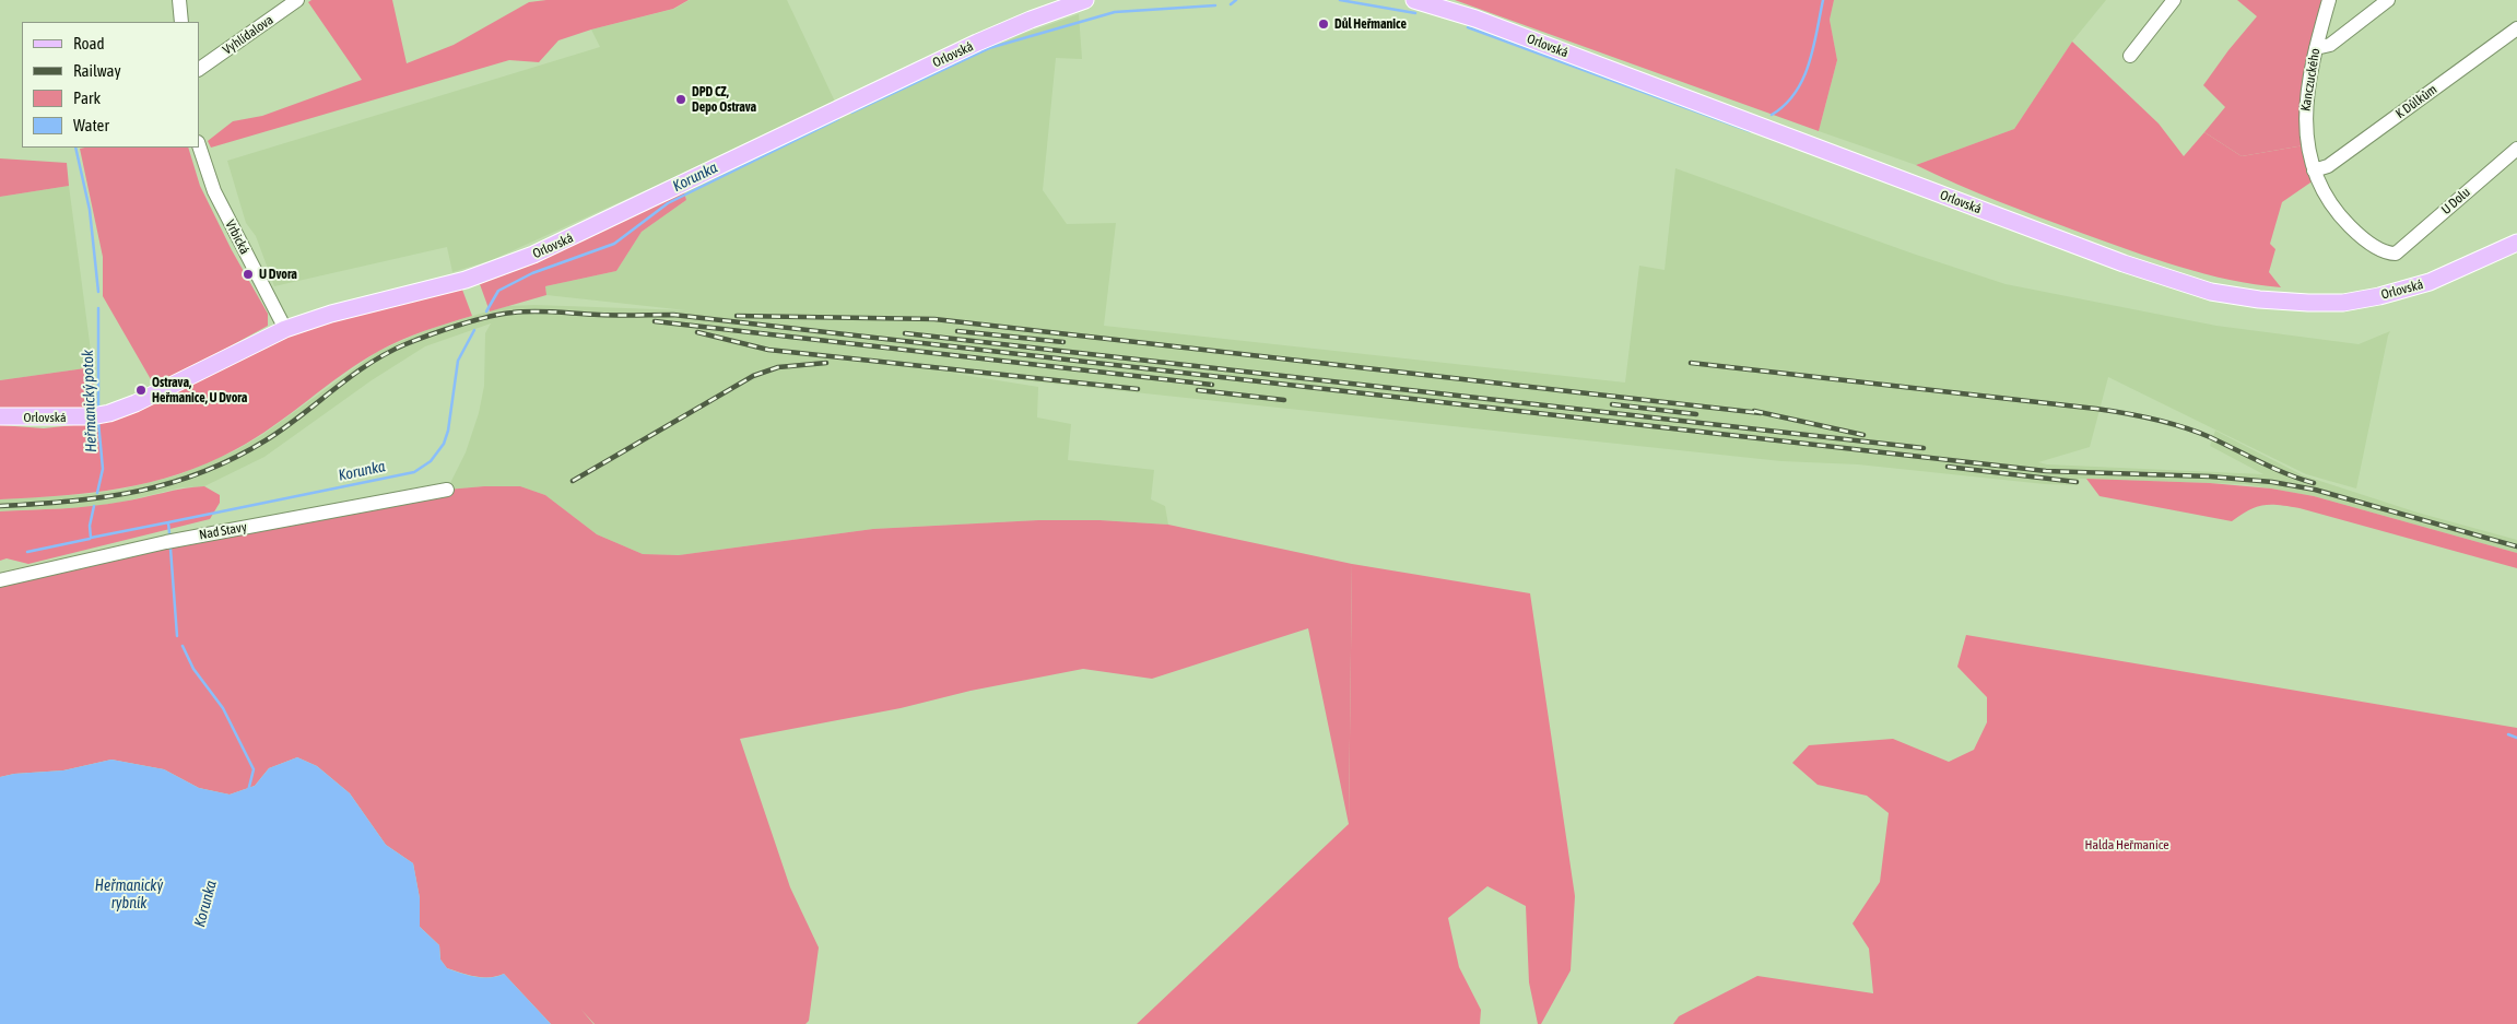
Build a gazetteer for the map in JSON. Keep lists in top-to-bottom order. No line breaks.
{"streets":{"main road":["Orlovská"],"street":["Vyhlídalova","Kanczuckého","K Důlkům","U Dolu","Vrbická","Nad Stavy"]},"crossings":[["Orlovská","Vrbická"],["Kanczuckého","K Důlkům"],["Kanczuckého","U Dolu"]],"water":["Korunka","Heřmanický potok","Heřmanický rybník"],"parks":["Halda Heřmanice"],"places":["Důl Heřmanice","DPD CZ, Depo Ostrava","U Dvora","Ostrava, Heřmanice, U Dvora"],"legend":["Road","Railway","Park","Water"]}
